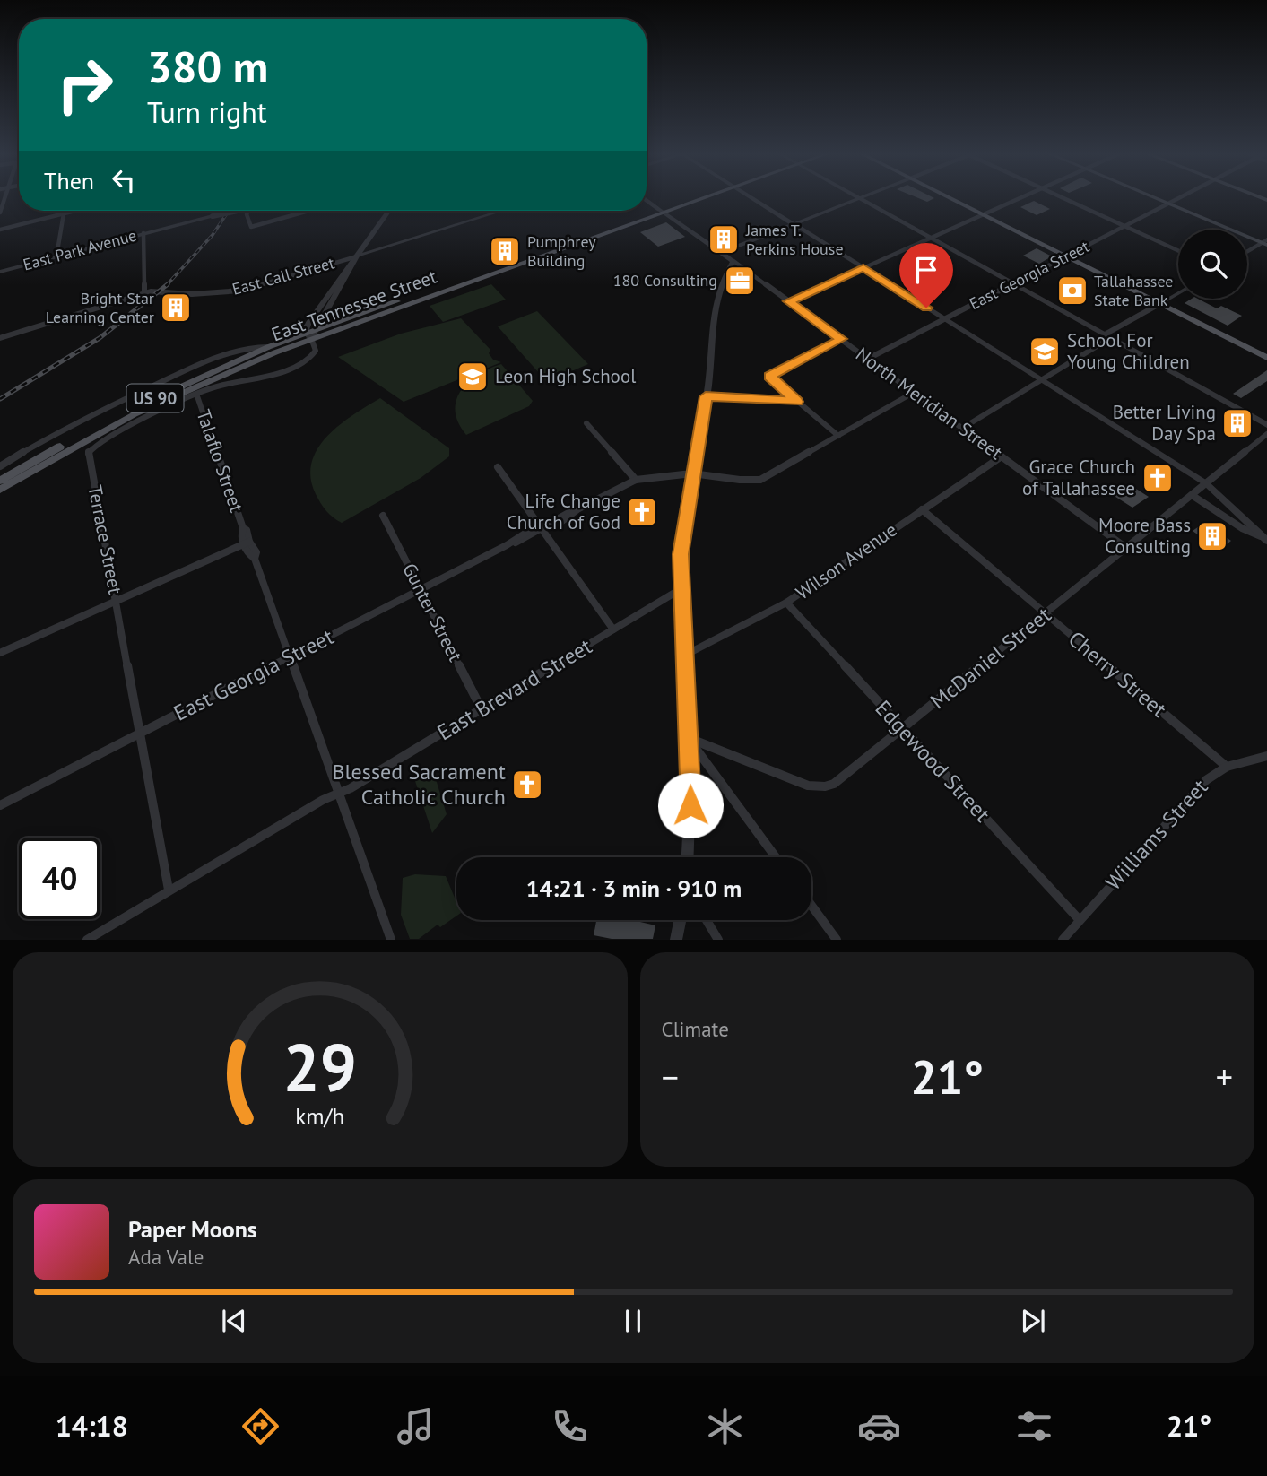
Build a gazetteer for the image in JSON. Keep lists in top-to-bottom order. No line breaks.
{"streets":{"main road":["East Tennessee Street","US 90"],"street":["East Park Avenue","East Georgia Street","East Call Street","North Meridian Street","Talaflo Street","Terrace Street","Wilson Avenue","Gunter Street","McDaniel Street","Cherry Street","East Brevard Street","Edgewood Street","Williams Street"]},"crossings":[["East Georgia Street","North Meridian Street"],["East Georgia Street","Terrace Street"],["East Georgia Street","Gunter Street"],["East Tennessee Street","North Meridian Street"],["East Tennessee Street","Terrace Street"],["North Meridian Street","Wilson Avenue"],["North Meridian Street","McDaniel Street"],["Talaflo Street","Terrace Street"],["Terrace Street","East Brevard Street"],["Wilson Avenue","Cherry Street"],["Wilson Avenue","Edgewood Street"],["Gunter Street","East Brevard Street"],["McDaniel Street","Cherry Street"],["McDaniel Street","Edgewood Street"],["Cherry Street","Williams Street"],["Edgewood Street","Williams Street"]],"places":{"building":["James T. Perkins House","Pumphrey Building","Bright Star Learning Center","Better Living Day Spa","Moore Bass Consulting"],"office":["180 Consulting"],"bank":["Tallahassee State Bank"],"school or university":["School For Young Children","Leon High School"],"church":["Grace Church of Tallahassee","Life Change Church of God","Blessed Sacrament Catholic Church"]},"page":{"turn":["380 m","Turn right"],"then":"Then","limit":"40","trip":"14:21 · 3 min · 910 m","tile":"Climate","heat":["−","21°","+"],"song":["Paper Moons","Ada Vale"],"tabs":["14:18","21°"],"gauge":["29","km/h"]}}
